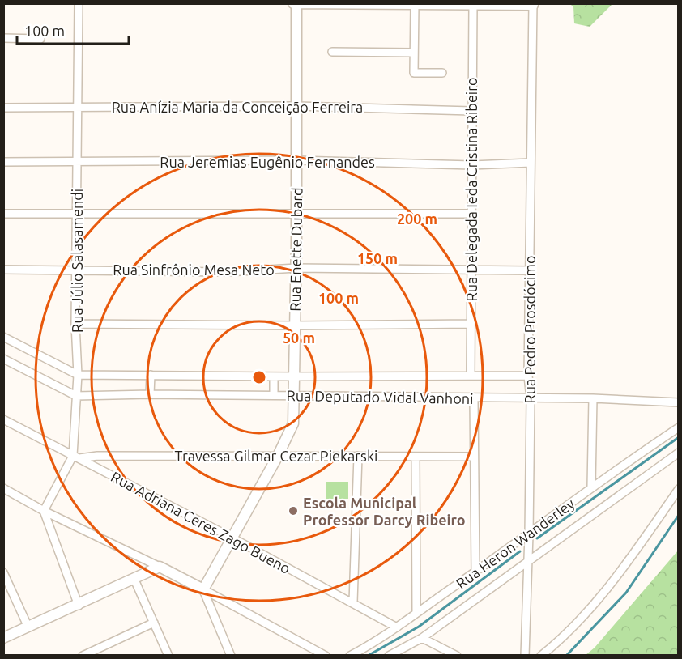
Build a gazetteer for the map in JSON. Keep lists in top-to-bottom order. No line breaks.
{"streets":{"street":["Rua Anízia Maria da Conceição Ferreira","Rua Jeremias Eugênio Fernandes","Rua Delegada Ieda Cristina Ribeiro","Rua Enette Dubard","Rua Júlio Salasamendi","Rua Sinfrônio Mesa Neto","Rua Pedro Prosdócimo","Rua Deputado Vidal Vanhoni","Travessa Gilmar Cezar Piekarski","Rua Adriana Ceres Zago Bueno","Rua Heron Wanderley"]},"crossings":[["Rua Anízia Maria da Conceição Ferreira","Rua Delegada Ieda Cristina Ribeiro"],["Rua Anízia Maria da Conceição Ferreira","Rua Enette Dubard"],["Rua Anízia Maria da Conceição Ferreira","Rua Júlio Salasamendi"],["Rua Jeremias Eugênio Fernandes","Rua Delegada Ieda Cristina Ribeiro"],["Rua Jeremias Eugênio Fernandes","Rua Enette Dubard"],["Rua Jeremias Eugênio Fernandes","Rua Júlio Salasamendi"],["Rua Jeremias Eugênio Fernandes","Rua Pedro Prosdócimo"],["Rua Delegada Ieda Cristina Ribeiro","Rua Sinfrônio Mesa Neto"],["Rua Delegada Ieda Cristina Ribeiro","Rua Deputado Vidal Vanhoni"],["Rua Enette Dubard","Rua Sinfrônio Mesa Neto"],["Rua Enette Dubard","Rua Deputado Vidal Vanhoni"],["Rua Enette Dubard","Travessa Gilmar Cezar Piekarski"],["Rua Enette Dubard","Rua Adriana Ceres Zago Bueno"],["Rua Júlio Salasamendi","Rua Sinfrônio Mesa Neto"],["Rua Júlio Salasamendi","Rua Deputado Vidal Vanhoni"],["Rua Júlio Salasamendi","Travessa Gilmar Cezar Piekarski"],["Rua Júlio Salasamendi","Rua Adriana Ceres Zago Bueno"],["Rua Sinfrônio Mesa Neto","Rua Pedro Prosdócimo"],["Rua Pedro Prosdócimo","Rua Deputado Vidal Vanhoni"],["Rua Pedro Prosdócimo","Rua Heron Wanderley"],["Travessa Gilmar Cezar Piekarski","Rua Adriana Ceres Zago Bueno"],["Rua Adriana Ceres Zago Bueno","Rua Heron Wanderley"]],"places":["Escola Municipal Professor Darcy Ribeiro"],"scale_bar":"100 m","rings":["200 m","150 m","100 m","50 m"]}
